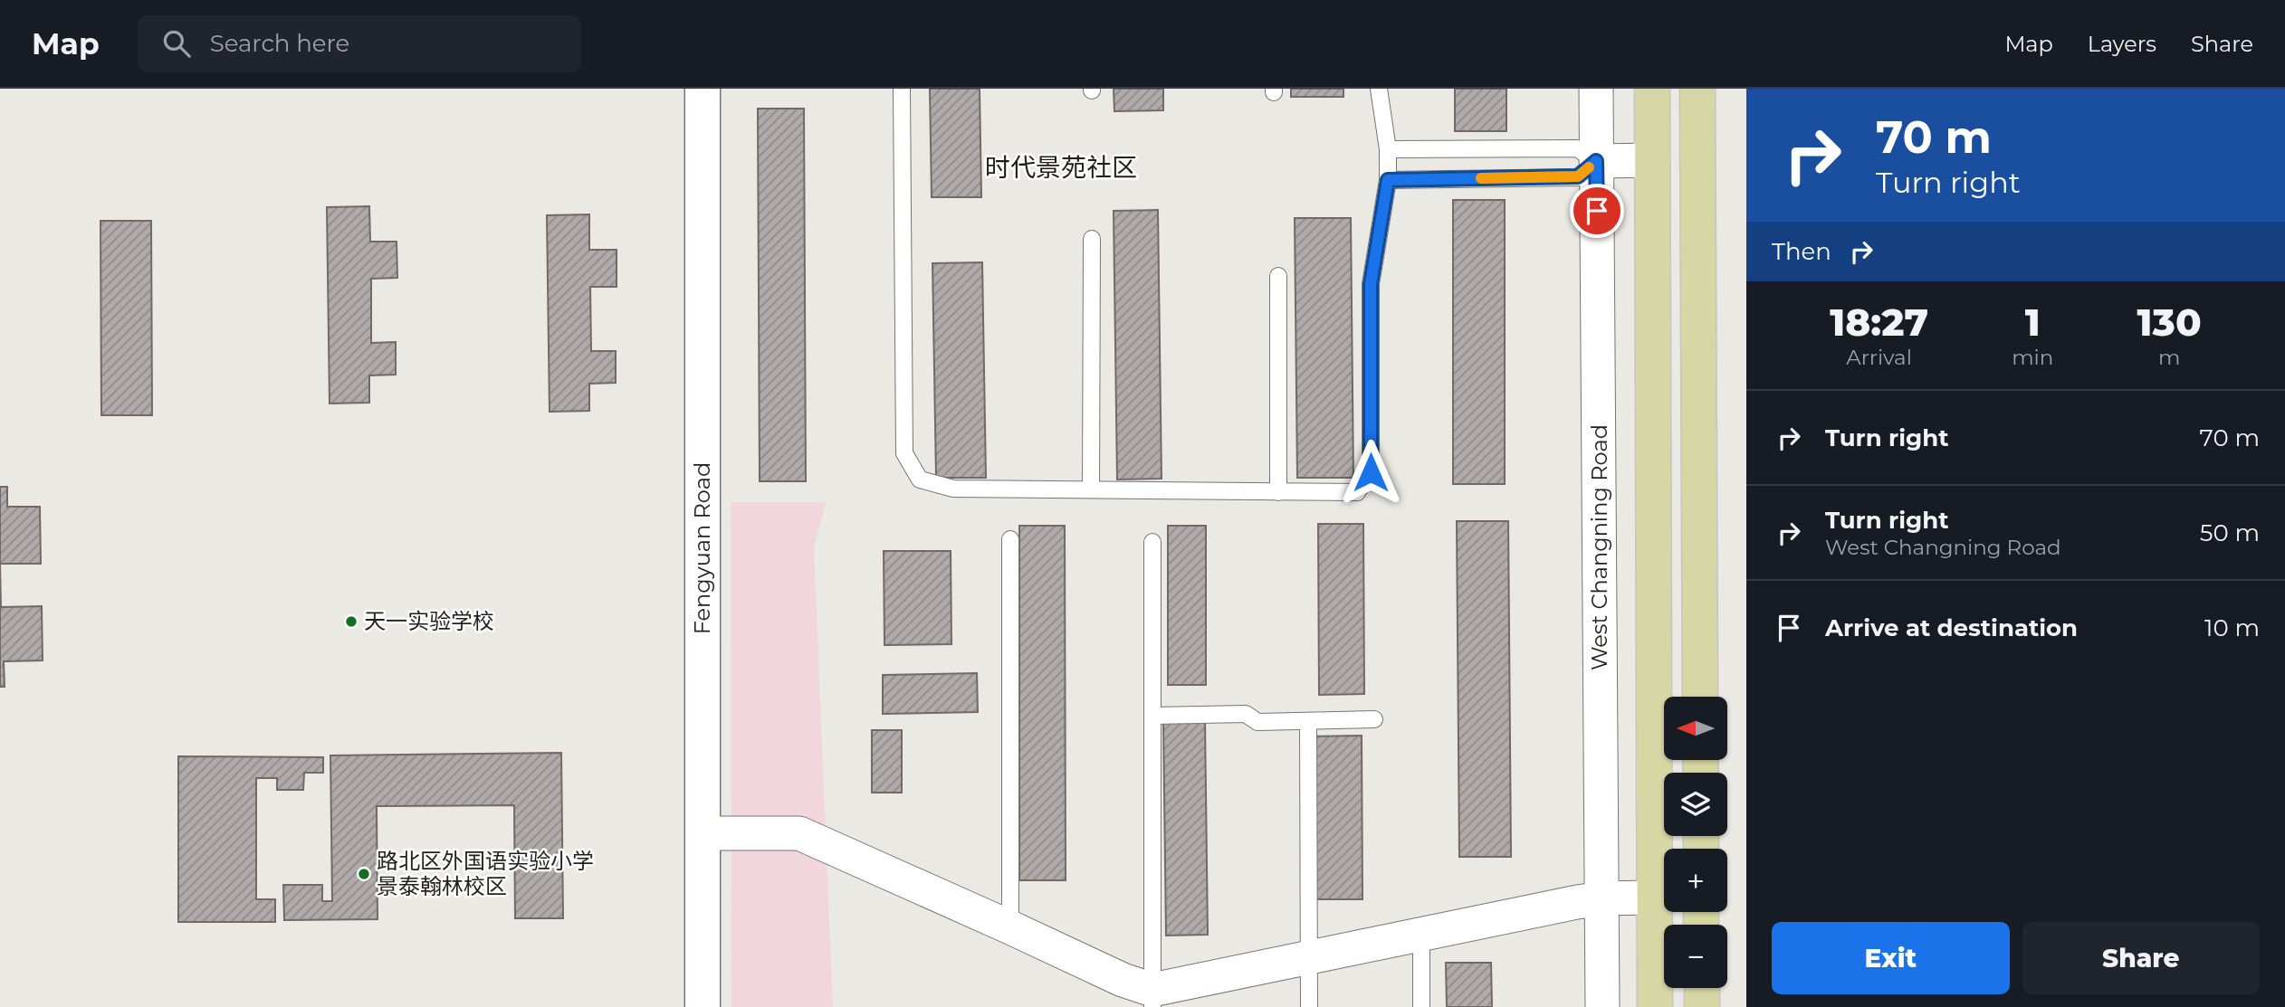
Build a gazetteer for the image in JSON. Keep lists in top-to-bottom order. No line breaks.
{"streets":{"street":["West Changning Road","Fengyuan Road"]},"districts":["时代景苑社区"],"places":["天一实验学校","路北区外国语实验小学 景泰翰林校区"],"north":"left","page":{"header":"Map","search":"Search here","nav":["Map","Layers","Share"],"turn":["70 m","Turn right"],"then":"Then","eta":["18:27","Arrival","1","min","130","m"],"list":[{"name":"Turn right","value":"70 m"},{"name":"Turn right","note":"West Changning Road","value":"50 m"},{"name":"Arrive at destination","value":"10 m"}],"map_buttons":["+","−"],"buttons":["Exit","Share"]}}
